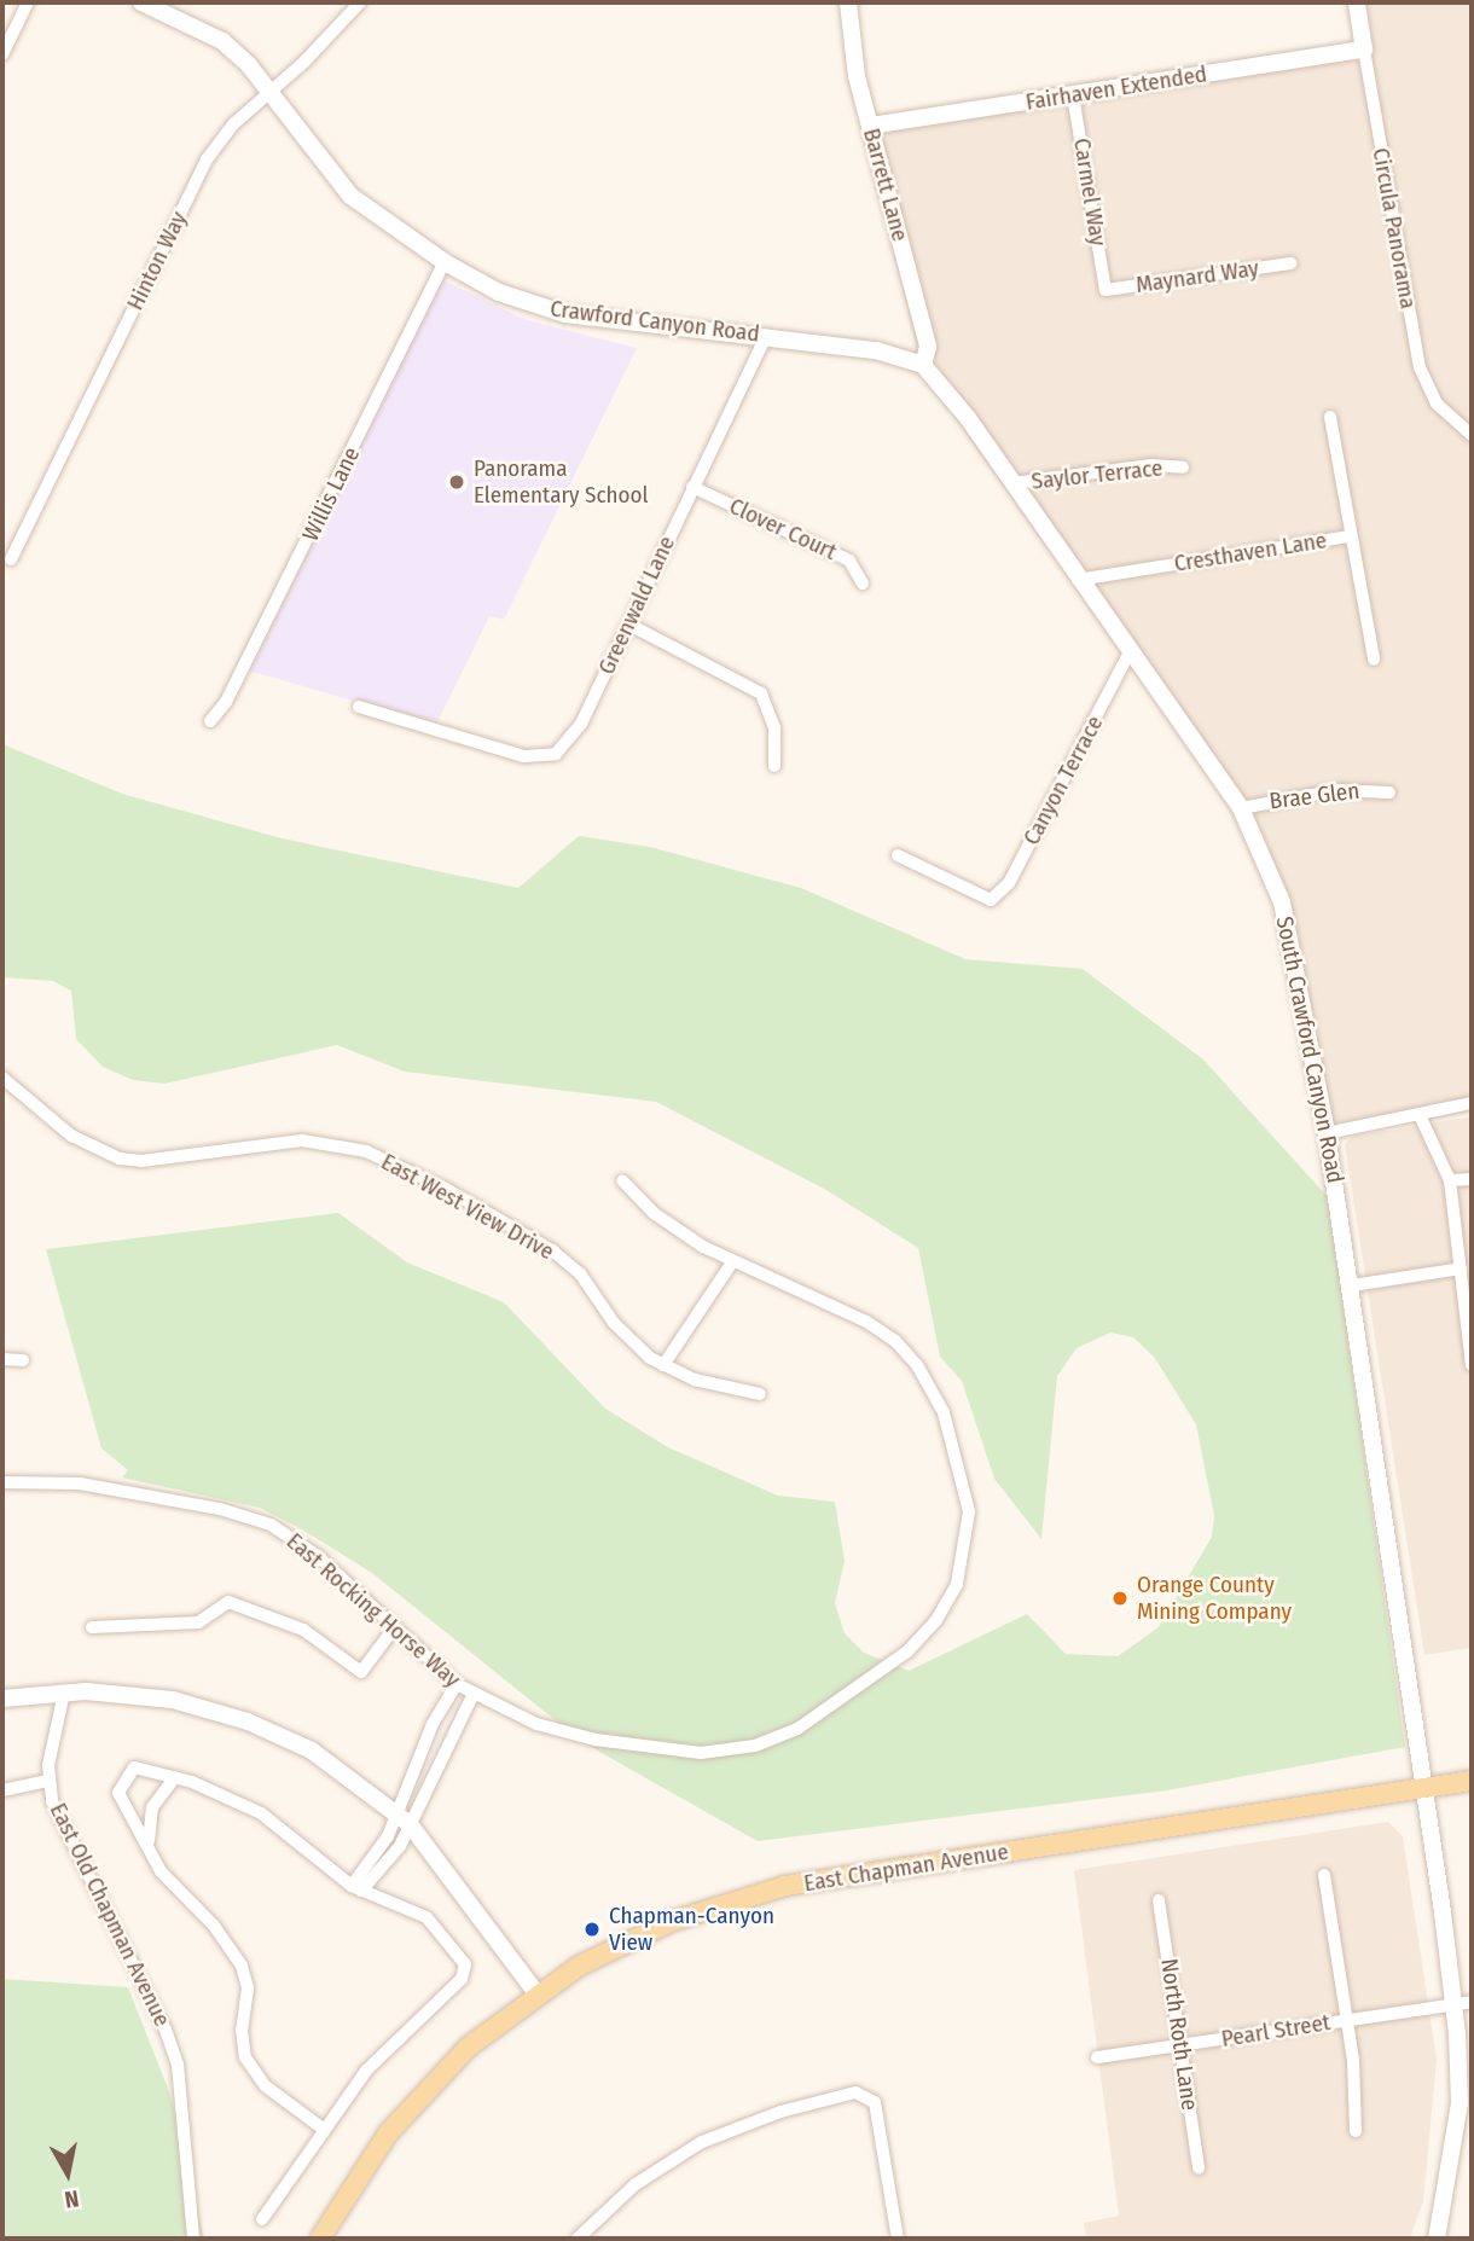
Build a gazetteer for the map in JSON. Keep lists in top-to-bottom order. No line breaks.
{"streets":{"main road":["Fairhaven Extended","Barrett Lane","Circula Panorama","Crawford Canyon Road","South Crawford Canyon Road","East Chapman Avenue"],"street":["Carmel Way","Hinton Way","Maynard Way","Saylor Terrace","Willis Lane","Clover Court","Cresthaven Lane","Greenwald Lane","Canyon Terrace","Brae Glen","East West View Drive","East Rocking Horse Way","East Old Chapman Avenue","Pearl Street","North Roth Lane"]},"crossings":[["Fairhaven Extended","Barrett Lane"],["Fairhaven Extended","Carmel Way"],["Fairhaven Extended","Circula Panorama"],["Barrett Lane","Crawford Canyon Road"],["Barrett Lane","South Crawford Canyon Road"],["Carmel Way","Maynard Way"],["Hinton Way","Crawford Canyon Road"],["Crawford Canyon Road","Willis Lane"],["Crawford Canyon Road","Greenwald Lane"],["Crawford Canyon Road","South Crawford Canyon Road"],["Saylor Terrace","South Crawford Canyon Road"],["Clover Court","Greenwald Lane"],["Cresthaven Lane","South Crawford Canyon Road"],["Canyon Terrace","South Crawford Canyon Road"],["Brae Glen","South Crawford Canyon Road"],["South Crawford Canyon Road","East Chapman Avenue"],["South Crawford Canyon Road","Pearl Street"],["Pearl Street","North Roth Lane"]],"places":["Panorama Elementary School","Orange County Mining Company","Chapman-Canyon View"],"north":"bottom"}
